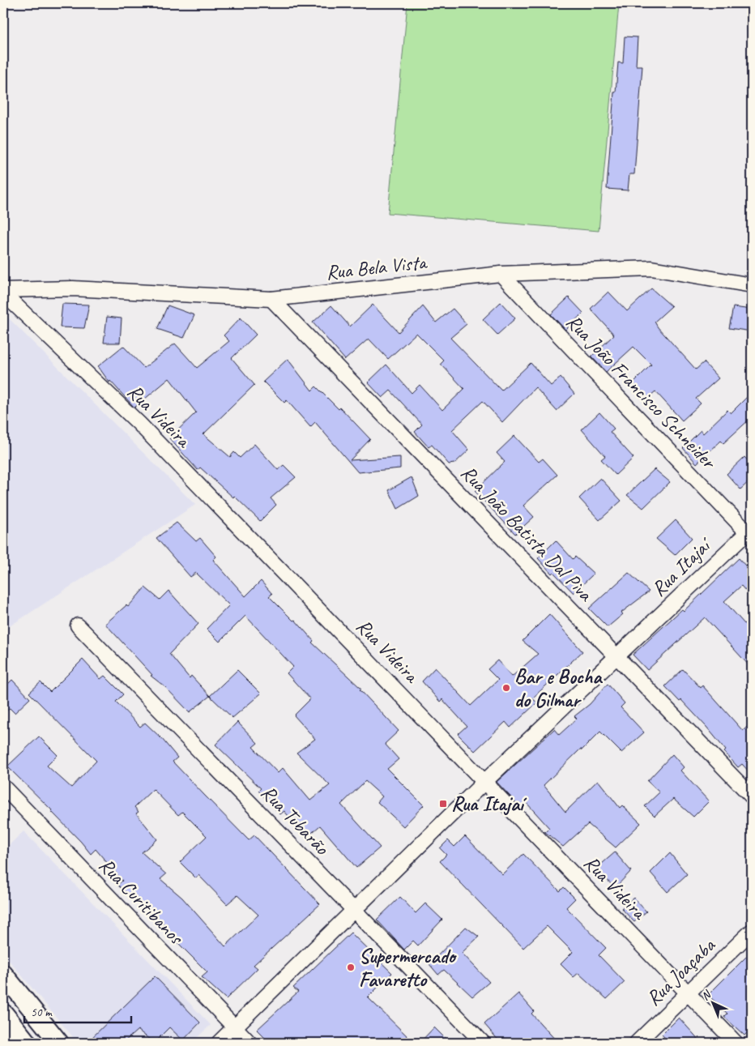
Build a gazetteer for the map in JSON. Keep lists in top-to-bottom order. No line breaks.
{"streets":{"street":["Rua Bela Vista","Rua João Francisco Schneider","Rua Videira","Rua João Batista Dal Piva","Rua Itajaí","Rua Tubarão","Rua Curitibanos","Rua Joaçaba"]},"crossings":[["Rua Bela Vista","Rua João Francisco Schneider"],["Rua Bela Vista","Rua João Batista Dal Piva"],["Rua João Francisco Schneider","Rua Itajaí"],["Rua Videira","Rua Itajaí"],["Rua Videira","Rua Joaçaba"],["Rua João Batista Dal Piva","Rua Itajaí"],["Rua Itajaí","Rua Tubarão"],["Rua Itajaí","Rua Curitibanos"]],"places":{"other":["Bar e Bocha do Gilmar","Supermercado Favaretto"],"transit":["Rua Itajaí"]},"scale_bar":"50 m","north":"top left"}
